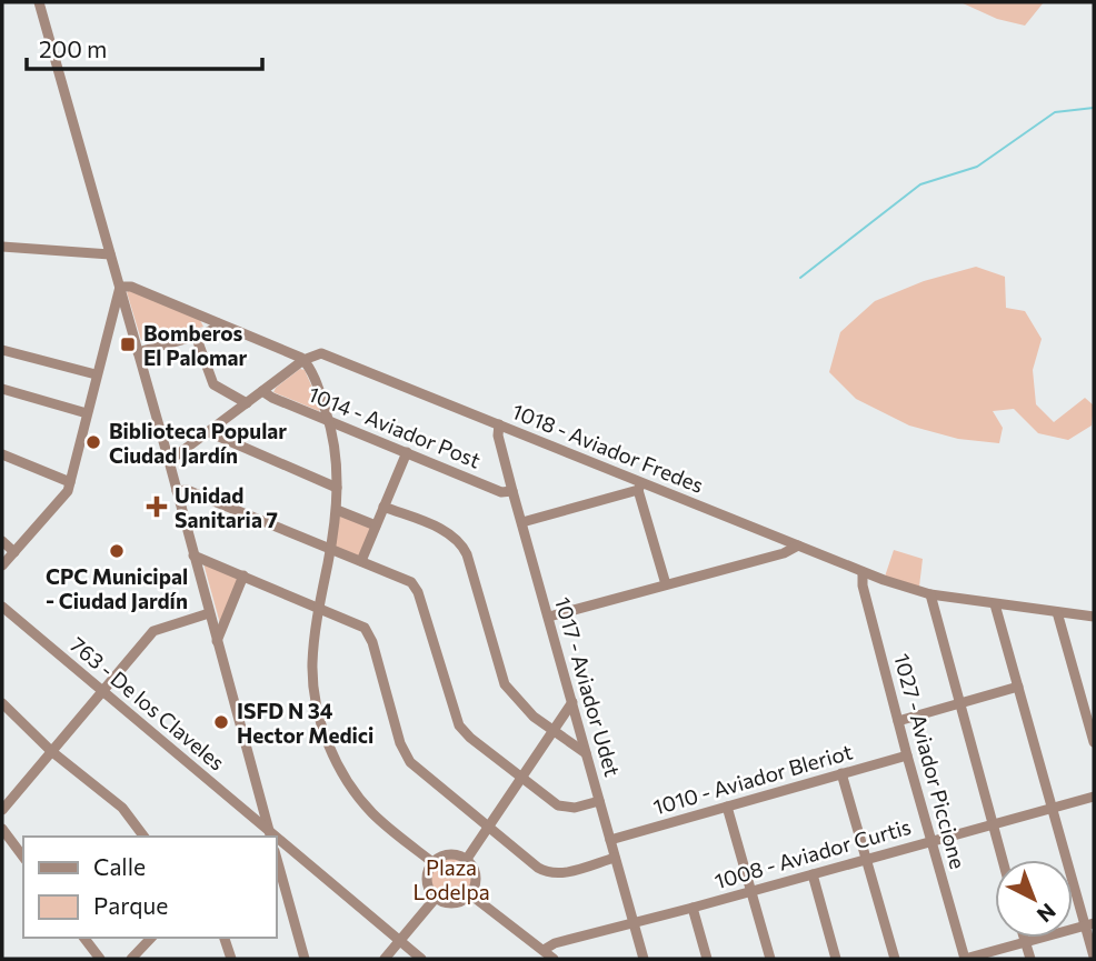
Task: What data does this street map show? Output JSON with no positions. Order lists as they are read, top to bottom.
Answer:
{
  "streets": {
    "street": [
      "1014 - Aviador Post",
      "1018 - Aviador Fredes",
      "1017 - Aviador Udet",
      "763 - De los Claveles",
      "1027 - Aviador Piccione",
      "1010 - Aviador Bleriot",
      "1008 - Aviador Curtis"
    ]
  },
  "crossings": [
    ["1014 - Aviador Post", "1017 - Aviador Udet"],
    ["1018 - Aviador Fredes", "1017 - Aviador Udet"],
    ["1018 - Aviador Fredes", "1027 - Aviador Piccione"],
    ["1017 - Aviador Udet", "1010 - Aviador Bleriot"],
    ["1017 - Aviador Udet", "1008 - Aviador Curtis"],
    ["1027 - Aviador Piccione", "1010 - Aviador Bleriot"],
    ["1027 - Aviador Piccione", "1008 - Aviador Curtis"]
  ],
  "parks": ["Plaza Lodelpa"],
  "places": {
    "transit": ["Bomberos El Palomar"],
    "other": ["Biblioteca Popular Ciudad Jardín", "CPC Municipal - Ciudad Jardín", "ISFD N 34 Hector Medici"],
    "health": ["Unidad Sanitaria 7"]
  },
  "legend": ["Calle", "Parque"],
  "scale_bar": "200 m",
  "north": "bottom right"
}
